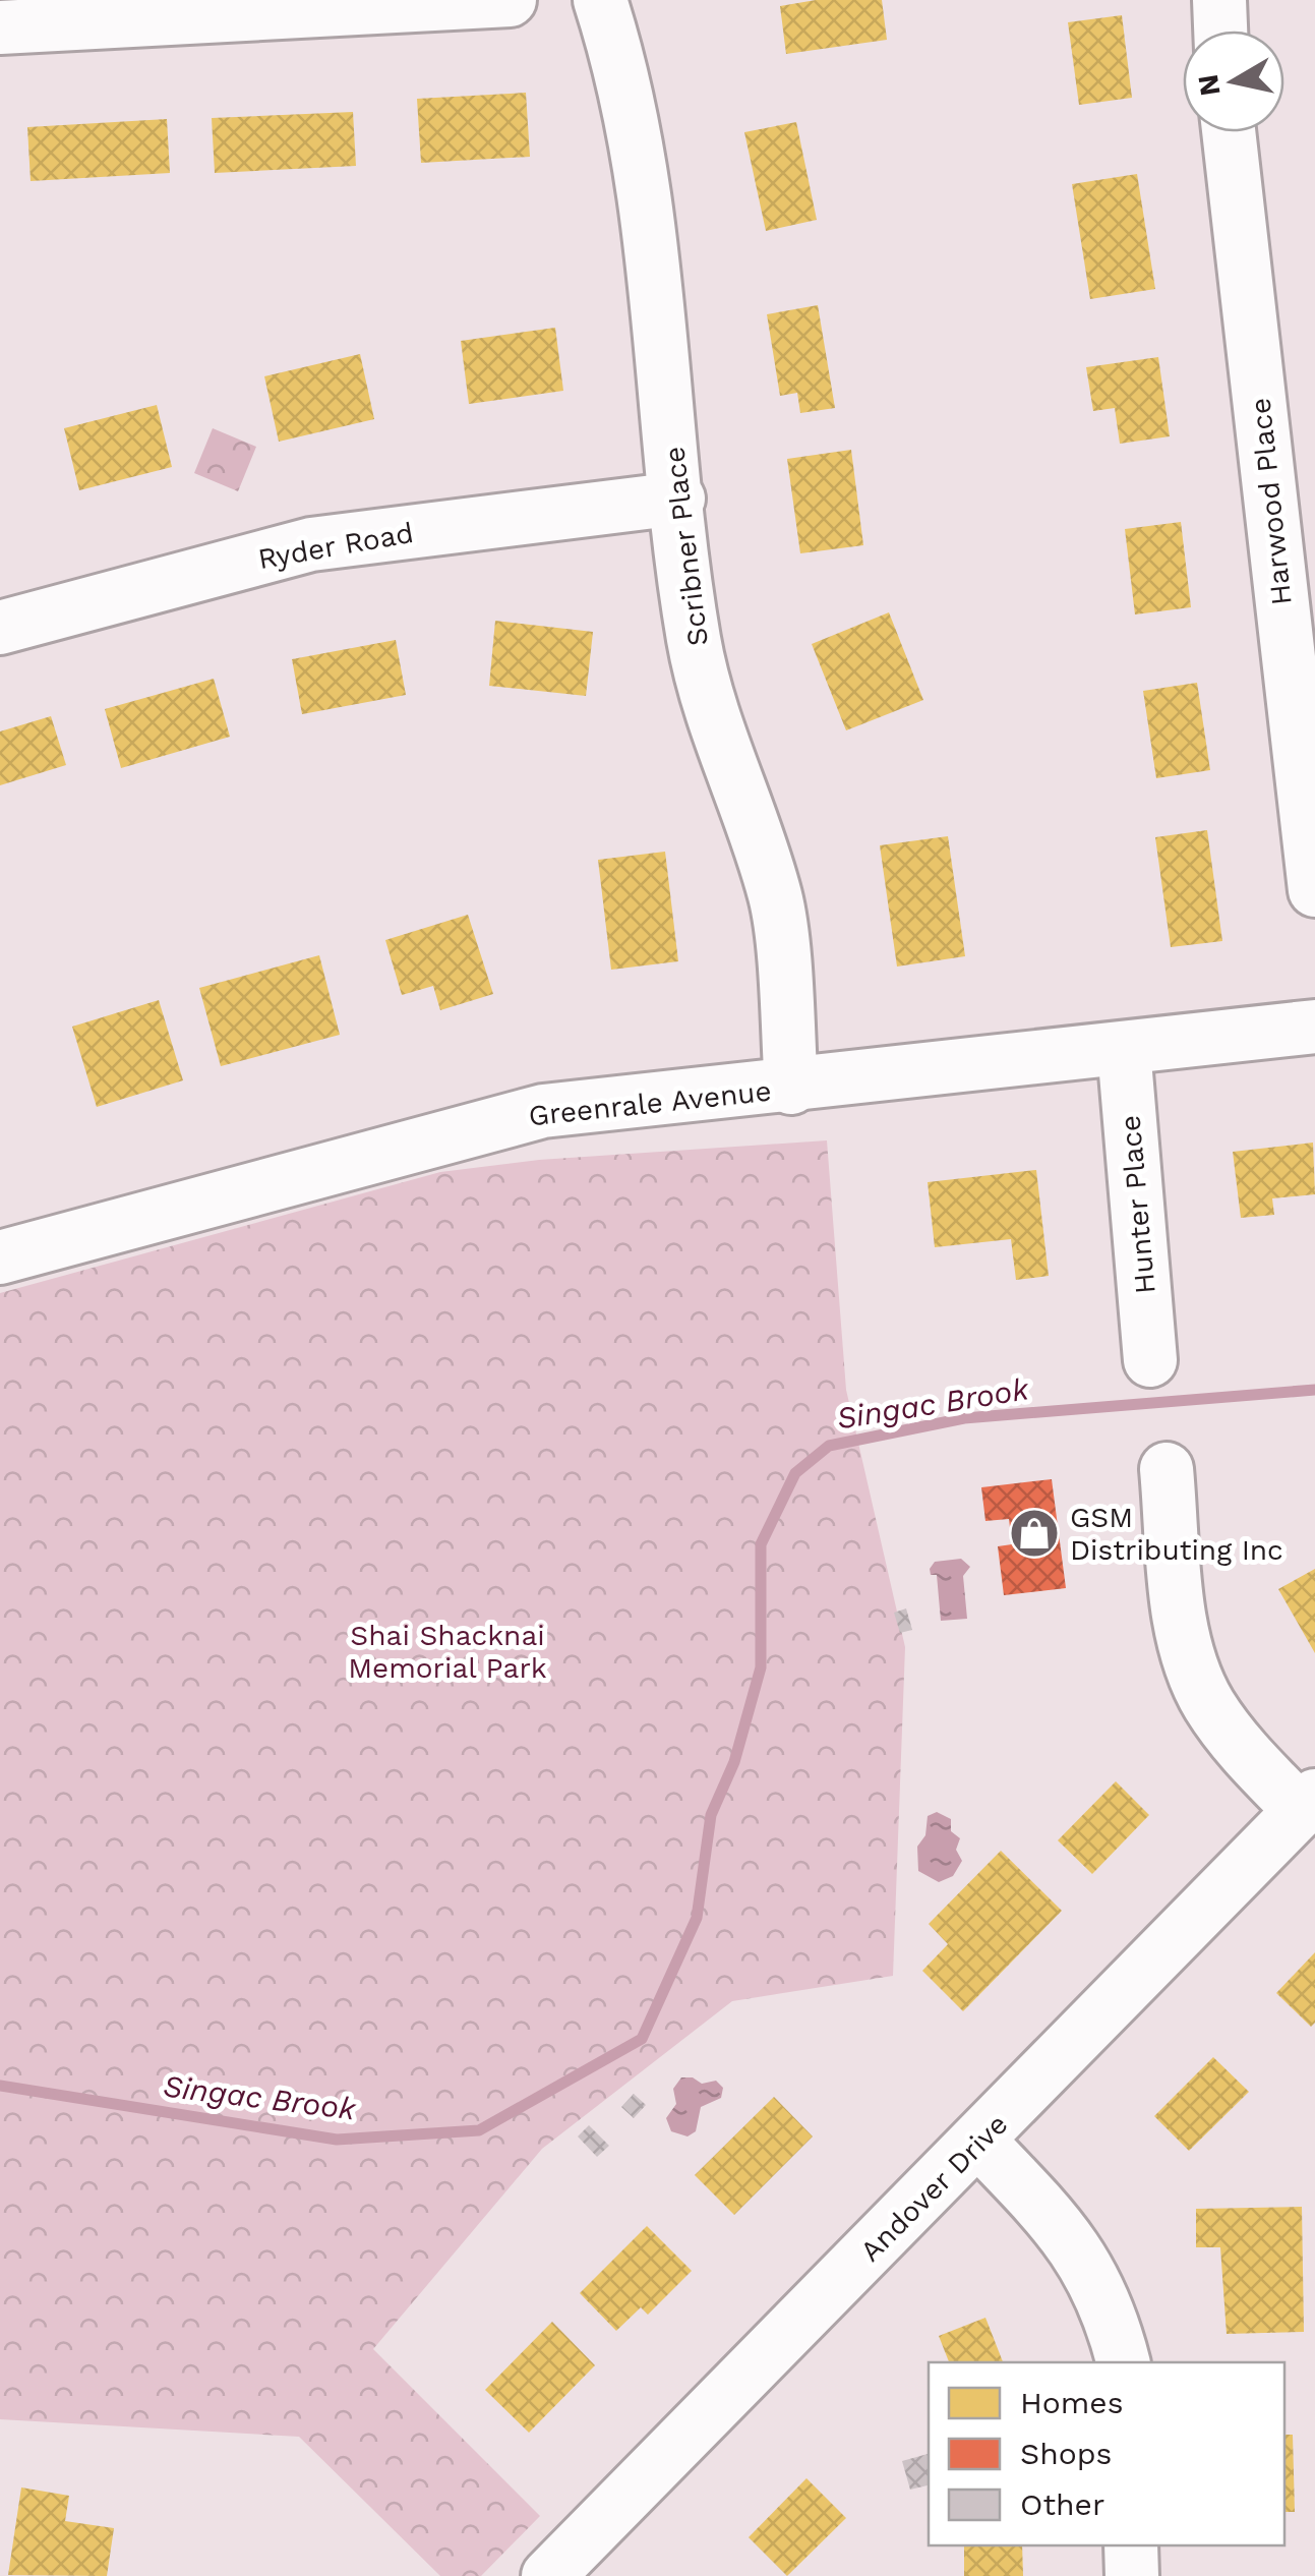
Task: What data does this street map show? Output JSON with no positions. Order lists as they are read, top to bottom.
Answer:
{
  "streets": {
    "street": [
      "Harwood Place",
      "Ryder Road",
      "Scribner Place",
      "Greenrale Avenue",
      "Hunter Place",
      "Andover Drive"
    ]
  },
  "crossings": [
    ["Ryder Road", "Scribner Place"],
    ["Scribner Place", "Greenrale Avenue"],
    ["Greenrale Avenue", "Hunter Place"]
  ],
  "water": ["Singac Brook"],
  "parks": ["Shai Shacknai Memorial Park"],
  "places": {
    "shop": ["GSM Distributing Inc"]
  },
  "legend": ["Homes", "Shops", "Other"],
  "north": "left"
}
